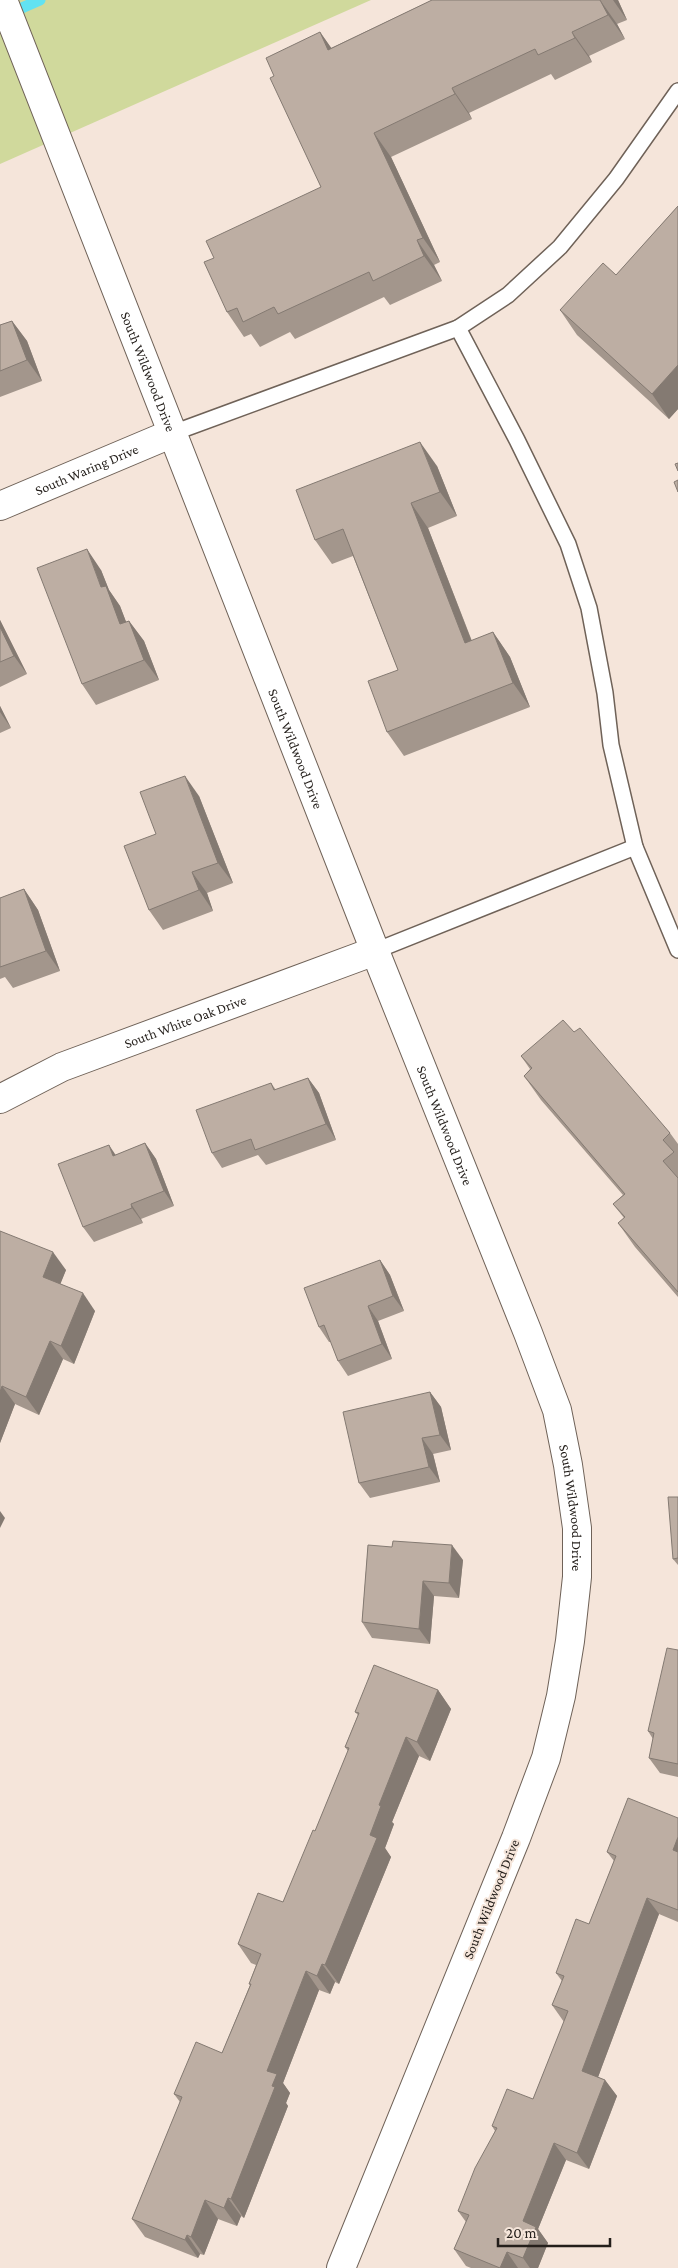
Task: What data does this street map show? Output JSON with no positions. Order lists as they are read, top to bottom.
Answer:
{
  "streets": {
    "street": ["South Wildwood Drive", "South Waring Drive", "South White Oak Drive"]
  },
  "crossings": [
    ["South Wildwood Drive", "South Waring Drive"],
    ["South Wildwood Drive", "South White Oak Drive"]
  ],
  "scale_bar": "20 m"
}
